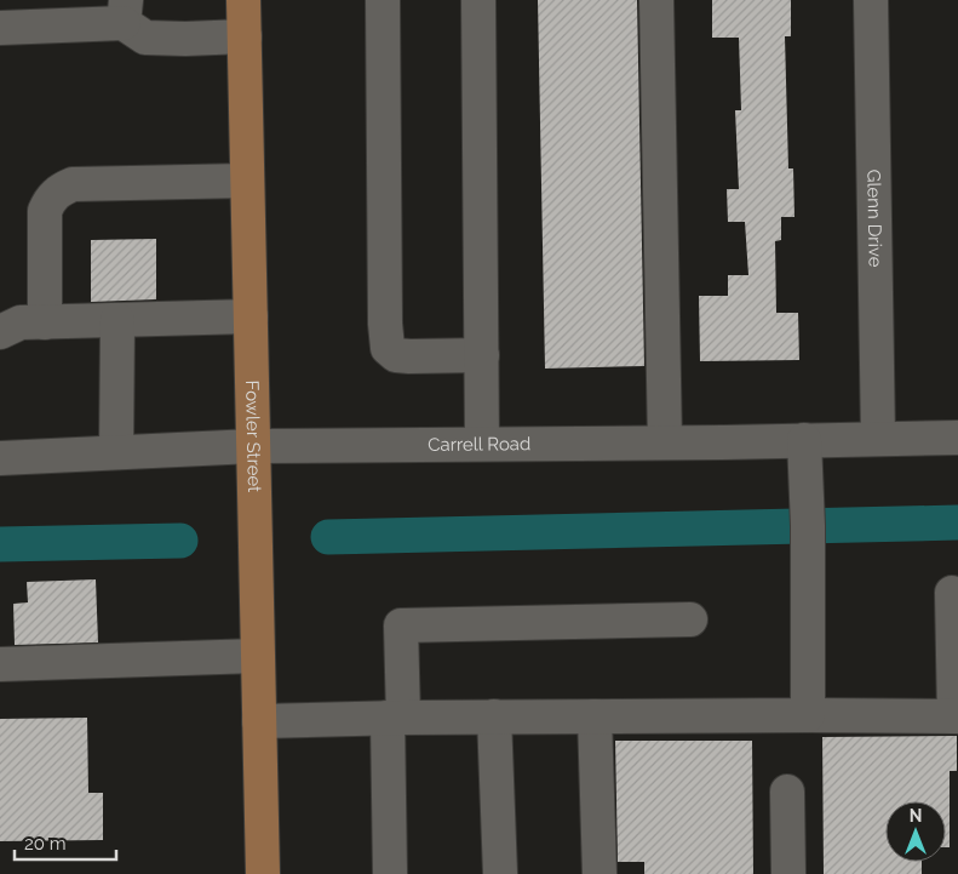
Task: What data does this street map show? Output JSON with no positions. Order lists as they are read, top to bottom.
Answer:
{
  "streets": {
    "main road": ["Fowler Street"],
    "street": ["Glenn Drive", "Carrell Road"]
  },
  "crossings": [
    ["Glenn Drive", "Carrell Road"],
    ["Fowler Street", "Carrell Road"]
  ],
  "scale_bar": "20 m",
  "north": "top"
}
